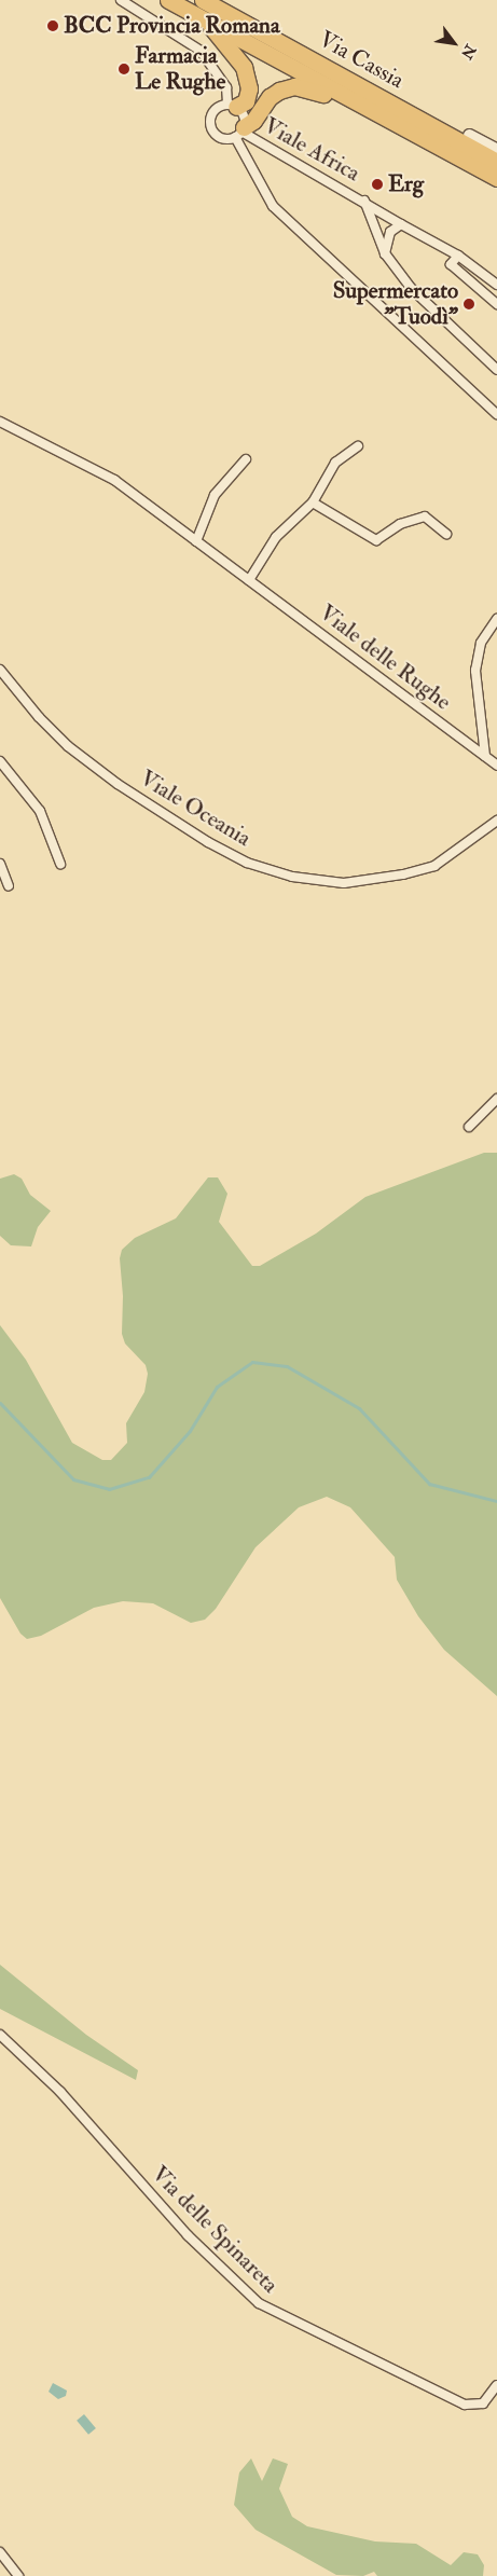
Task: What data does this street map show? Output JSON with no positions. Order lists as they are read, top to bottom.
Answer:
{
  "streets": {
    "highway": ["Via Cassia"],
    "street": [
      "Viale Africa",
      "Viale delle Rughe",
      "Viale Oceania",
      "Via delle Spinareta"
    ]
  },
  "places": [
    "BCC Provincia Romana",
    "Farmacia Le Rughe",
    "Erg",
    "Supermercato \"Tuodì\""
  ],
  "north": "bottom right"
}
